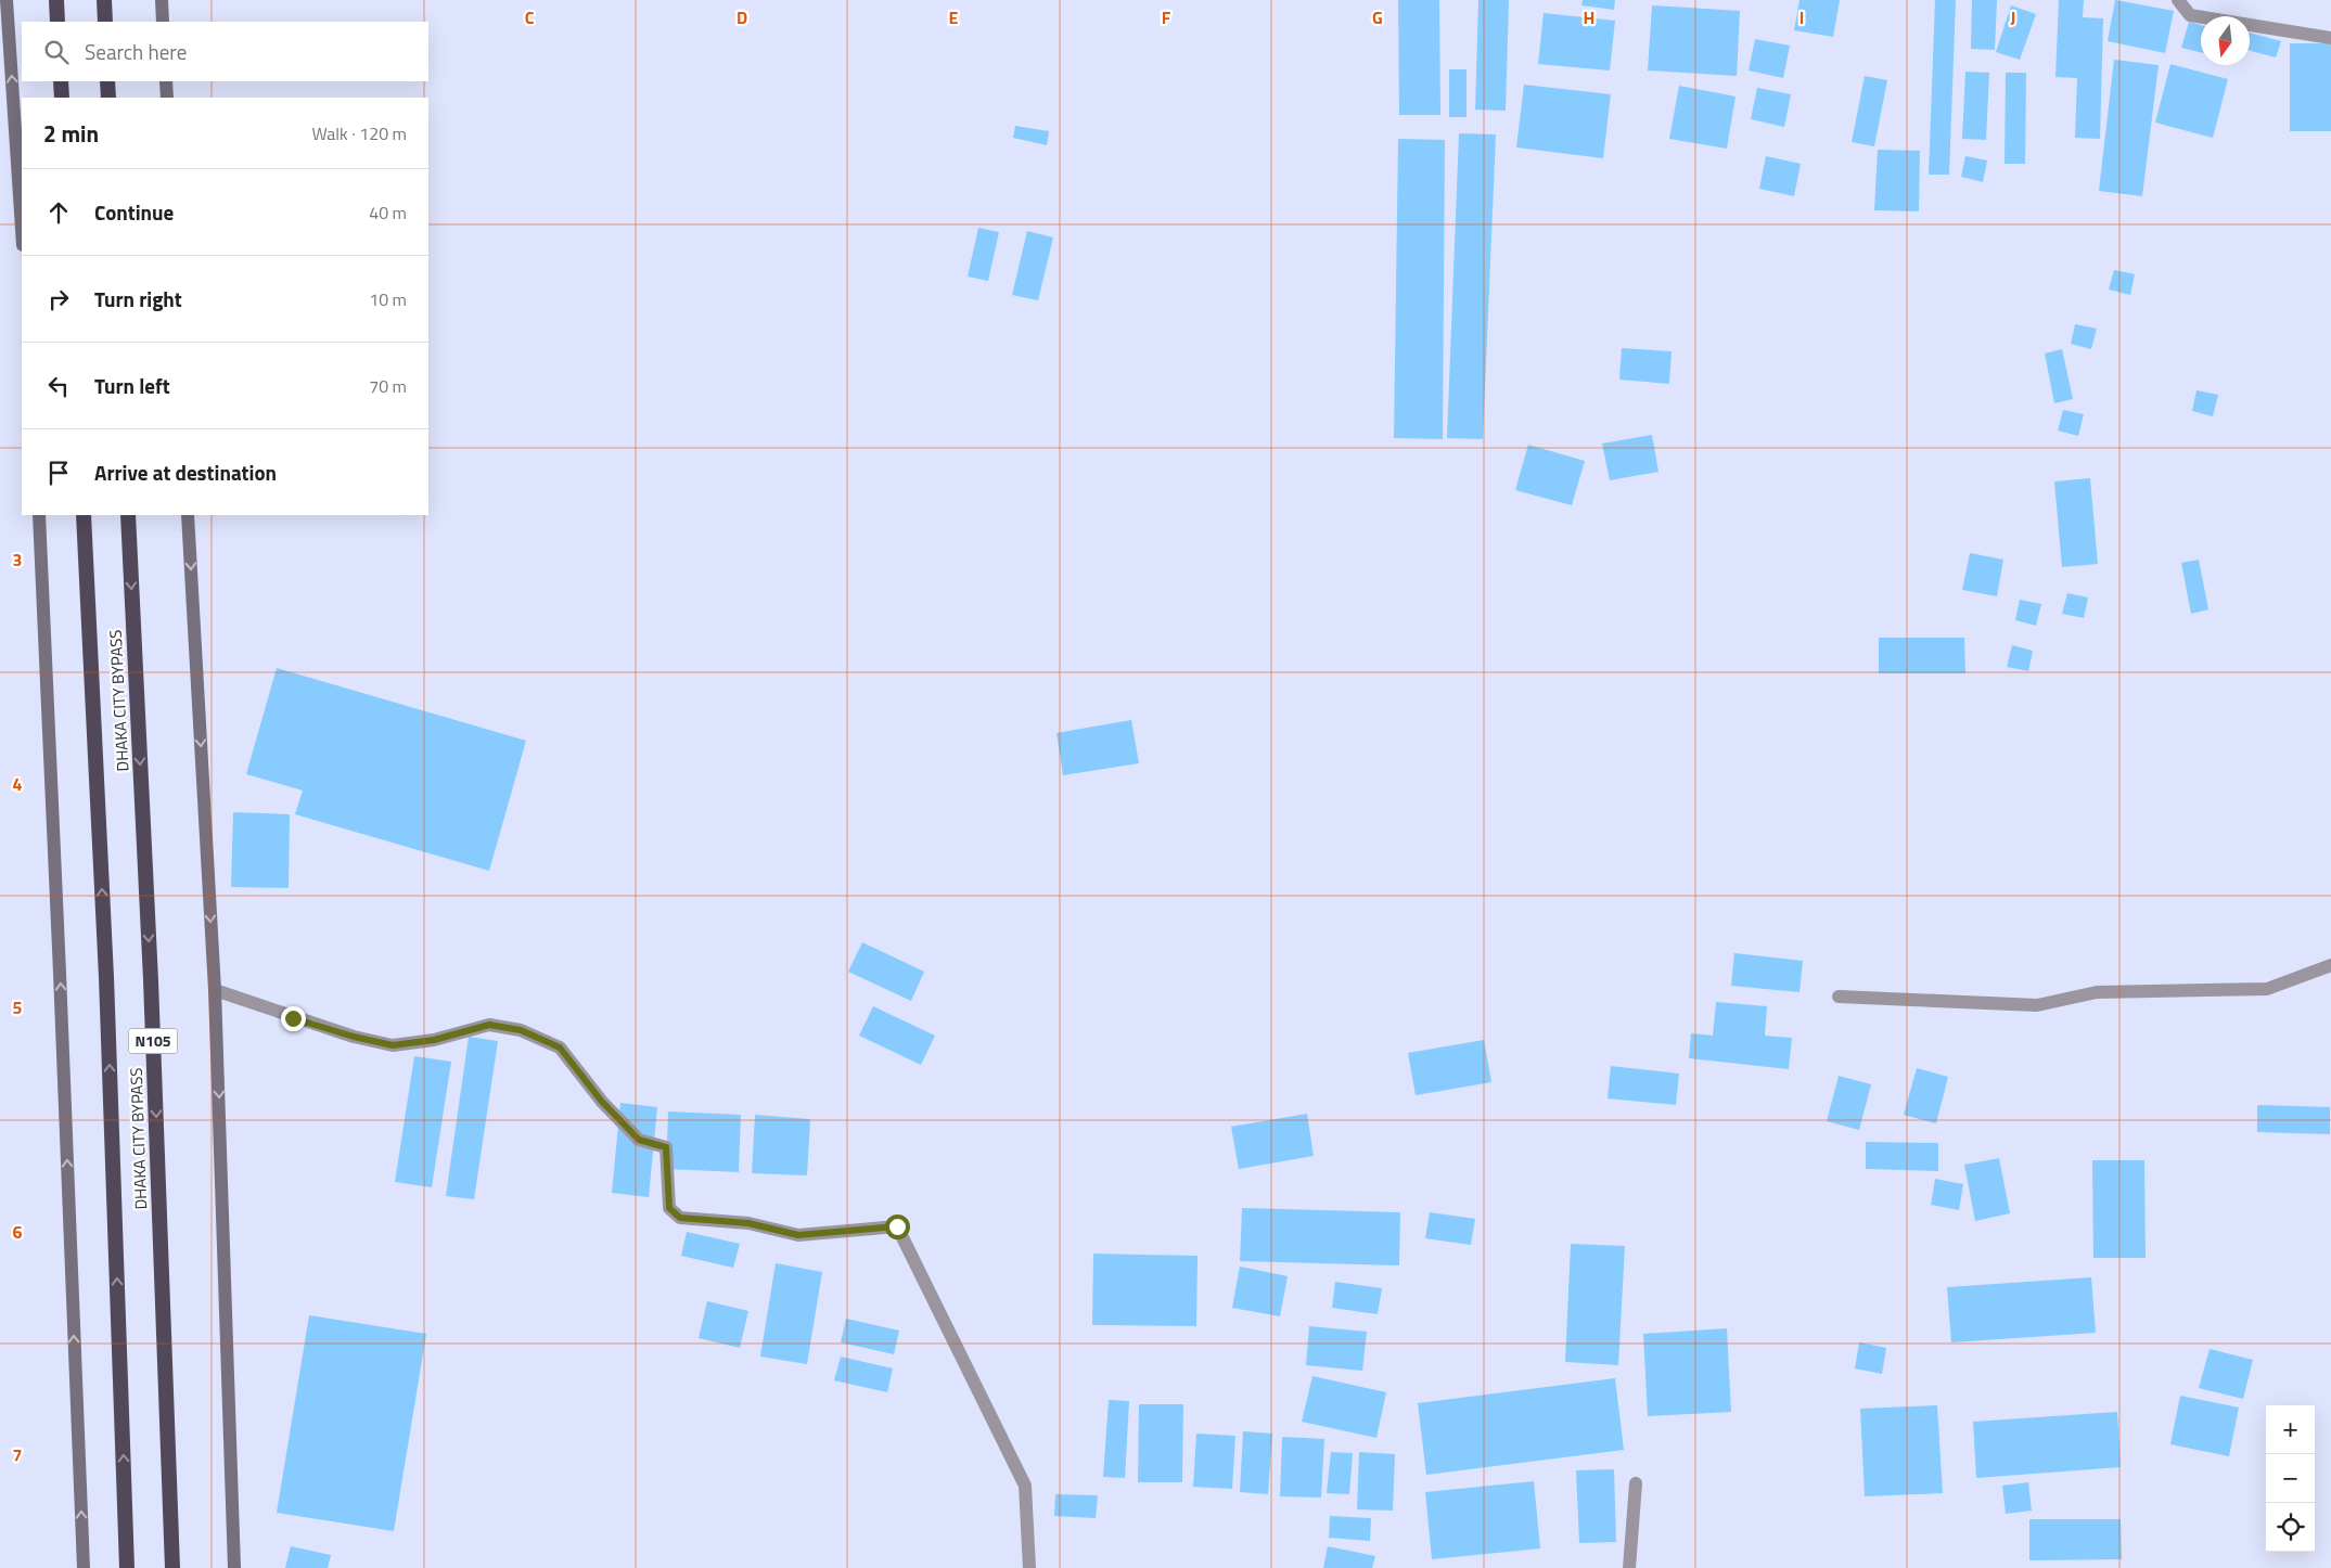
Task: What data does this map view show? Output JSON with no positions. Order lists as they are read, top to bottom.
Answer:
{
  "streets": {
    "highway": ["DHAKA CITY BYPASS", "N105"]
  },
  "north": "bottom",
  "page": {
    "search": "Search here",
    "heading": ["2 min", "Walk · 120 m"],
    "list": [
      ["Continue", "40 m"],
      ["Turn right", "10 m"],
      ["Turn left", "70 m"],
      "Arrive at destination"
    ],
    "map_buttons": ["+", "−"]
  },
  "grid": {
    "columns": [
      "C",
      "D",
      "E",
      "F",
      "G",
      "H",
      "I",
      "J"
    ],
    "rows": [
      "3",
      "4",
      "5",
      "6",
      "7"
    ]
  }
}
